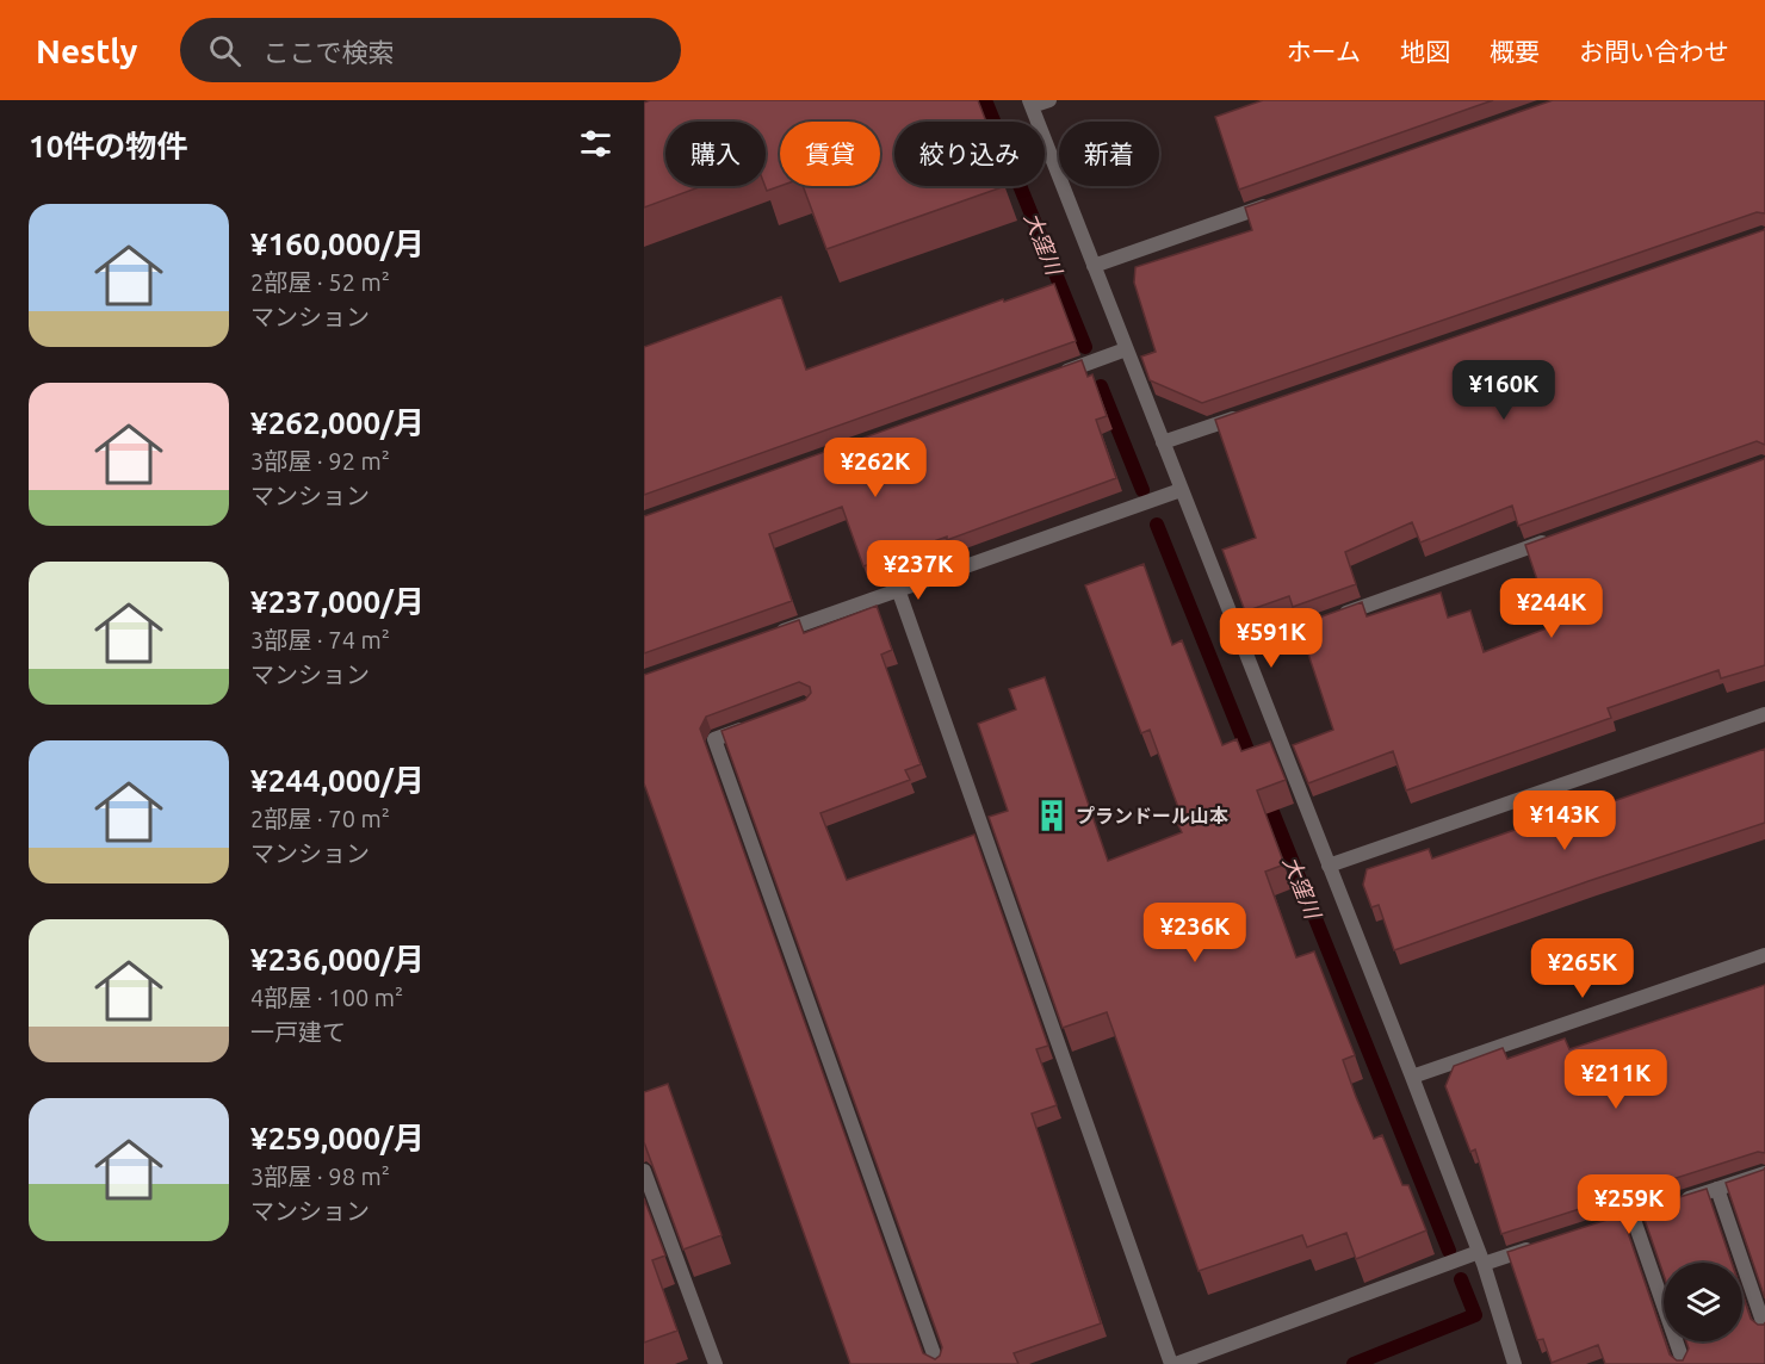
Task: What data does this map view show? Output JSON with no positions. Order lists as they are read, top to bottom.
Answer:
{
  "water": ["大窪川"],
  "places": {
    "building": ["プランドール山本"]
  },
  "page": {
    "header": "Nestly",
    "search": "ここで検索",
    "nav": [
      "ホーム",
      "地図",
      "概要",
      "お問い合わせ"
    ],
    "heading": "10件の物件",
    "chip": [
      "購入",
      "賃貸",
      "絞り込み",
      "新着"
    ],
    "list": [
      {
        "name": "¥160,000/月",
        "note": "2部屋 · 52 m² · マンション"
      },
      {
        "name": "¥262,000/月",
        "note": "3部屋 · 92 m² · マンション"
      },
      {
        "name": "¥237,000/月",
        "note": "3部屋 · 74 m² · マンション"
      },
      {
        "name": "¥244,000/月",
        "note": "2部屋 · 70 m² · マンション"
      },
      {
        "name": "¥236,000/月",
        "note": "4部屋 · 100 m² · 一戸建て"
      },
      {
        "name": "¥259,000/月",
        "note": "3部屋 · 98 m² · マンション"
      }
    ],
    "price": [
      "¥160K",
      "¥262K",
      "¥237K",
      "¥244K",
      "¥591K",
      "¥143K",
      "¥236K",
      "¥265K",
      "¥211K",
      "¥259K"
    ]
  }
}
